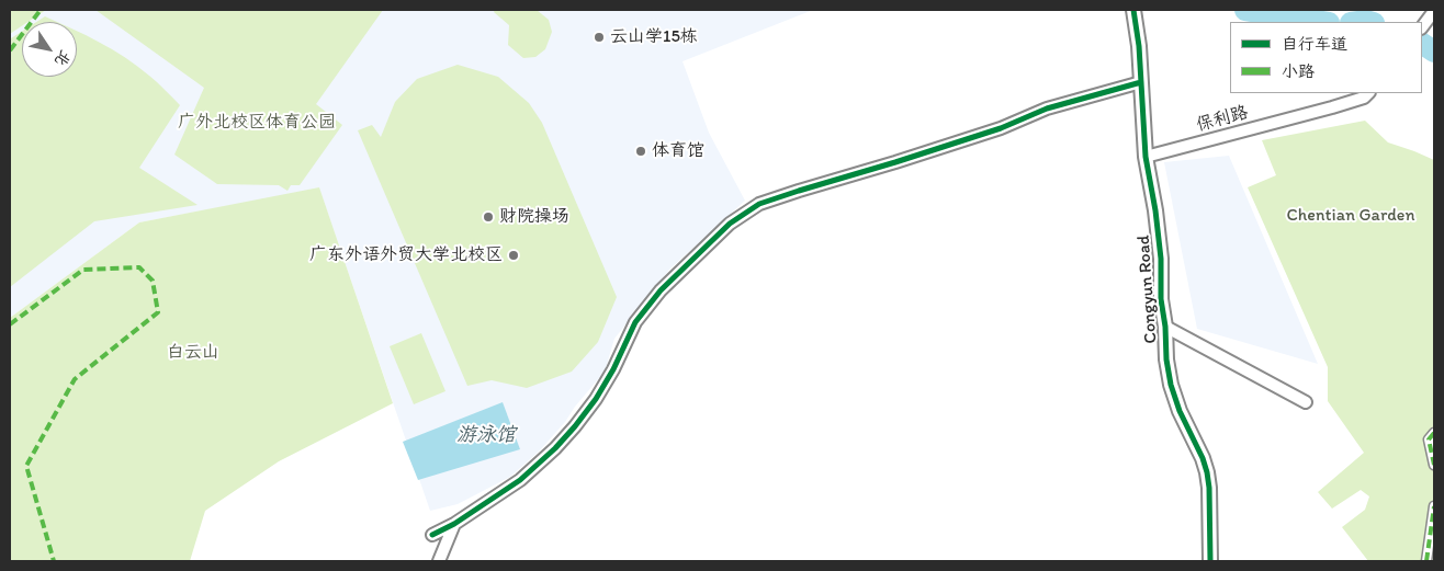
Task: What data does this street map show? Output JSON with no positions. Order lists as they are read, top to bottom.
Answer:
{
  "streets": {
    "street": ["保利路", "Congyun Road"]
  },
  "crossings": [
    ["保利路", "Congyun Road"]
  ],
  "water": ["游泳馆"],
  "parks": ["广外北校区体育公园", "Chentian Garden", "白云山"],
  "places": [
    "云山学15栋",
    "体育馆",
    "财院操场",
    "广东外语外贸大学北校区"
  ],
  "legend": ["自行车道", "小路"],
  "north": "bottom right"
}
